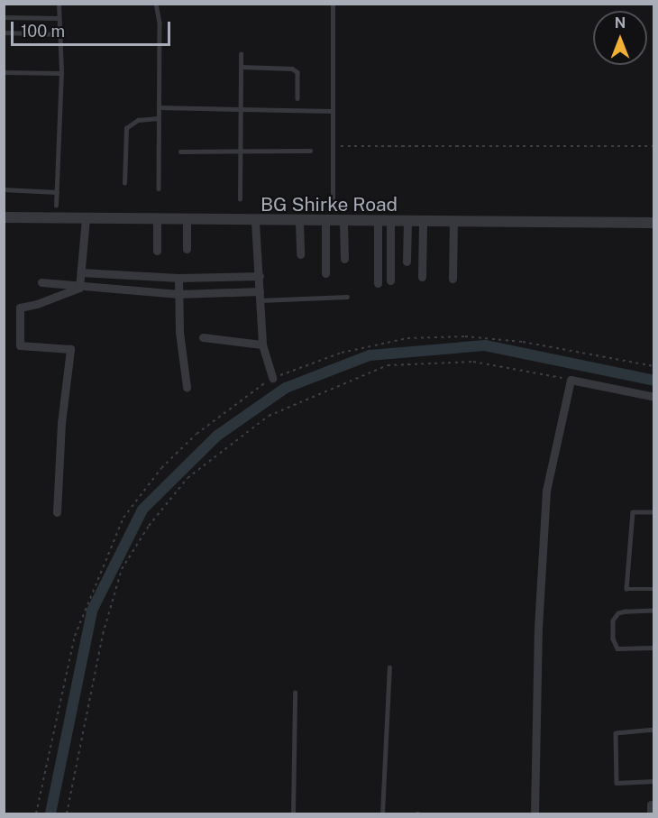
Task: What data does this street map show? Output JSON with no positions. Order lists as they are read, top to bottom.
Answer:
{
  "streets": {
    "street": ["BG Shirke Road"]
  },
  "scale_bar": "100 m",
  "north": "top"
}
